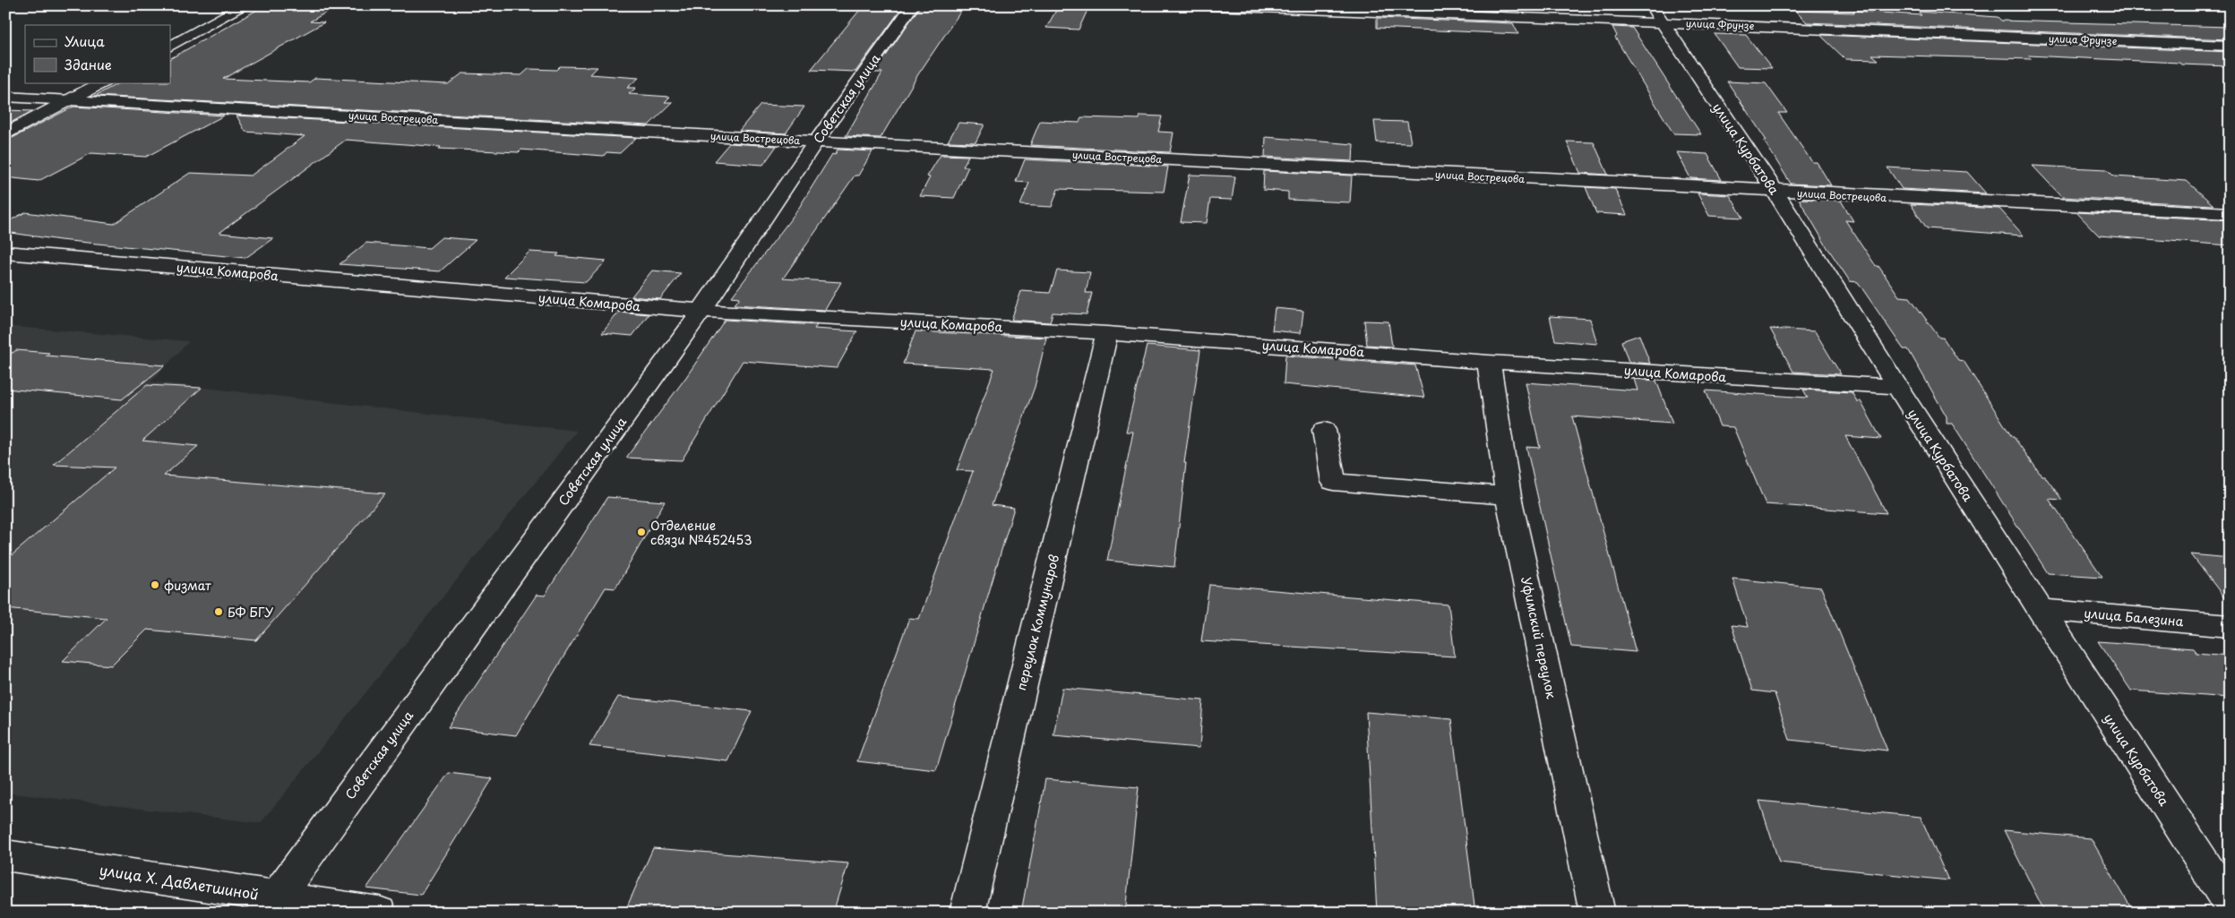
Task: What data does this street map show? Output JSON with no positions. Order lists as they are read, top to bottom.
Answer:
{
  "streets": {
    "street": [
      "улица Фрунзе",
      "Советская улица",
      "улица Вострецова",
      "улица Курбатова",
      "улица Комарова",
      "улица Балезина",
      "переулок Коммунаров",
      "Уфимский переулок",
      "улица Х. Давлетшиной"
    ]
  },
  "crossings": [
    ["улица Фрунзе", "улица Курбатова"],
    ["Советская улица", "улица Вострецова"],
    ["Советская улица", "улица Комарова"],
    ["Советская улица", "улица Х. Давлетшиной"],
    ["улица Вострецова", "улица Курбатова"],
    ["улица Курбатова", "улица Комарова"],
    ["улица Курбатова", "улица Балезина"],
    ["улица Комарова", "переулок Коммунаров"],
    ["улица Комарова", "Уфимский переулок"]
  ],
  "places": ["Отделение связи №452453", "физмат", "БФ БГУ"],
  "legend": ["Улица", "Здание"]
}
